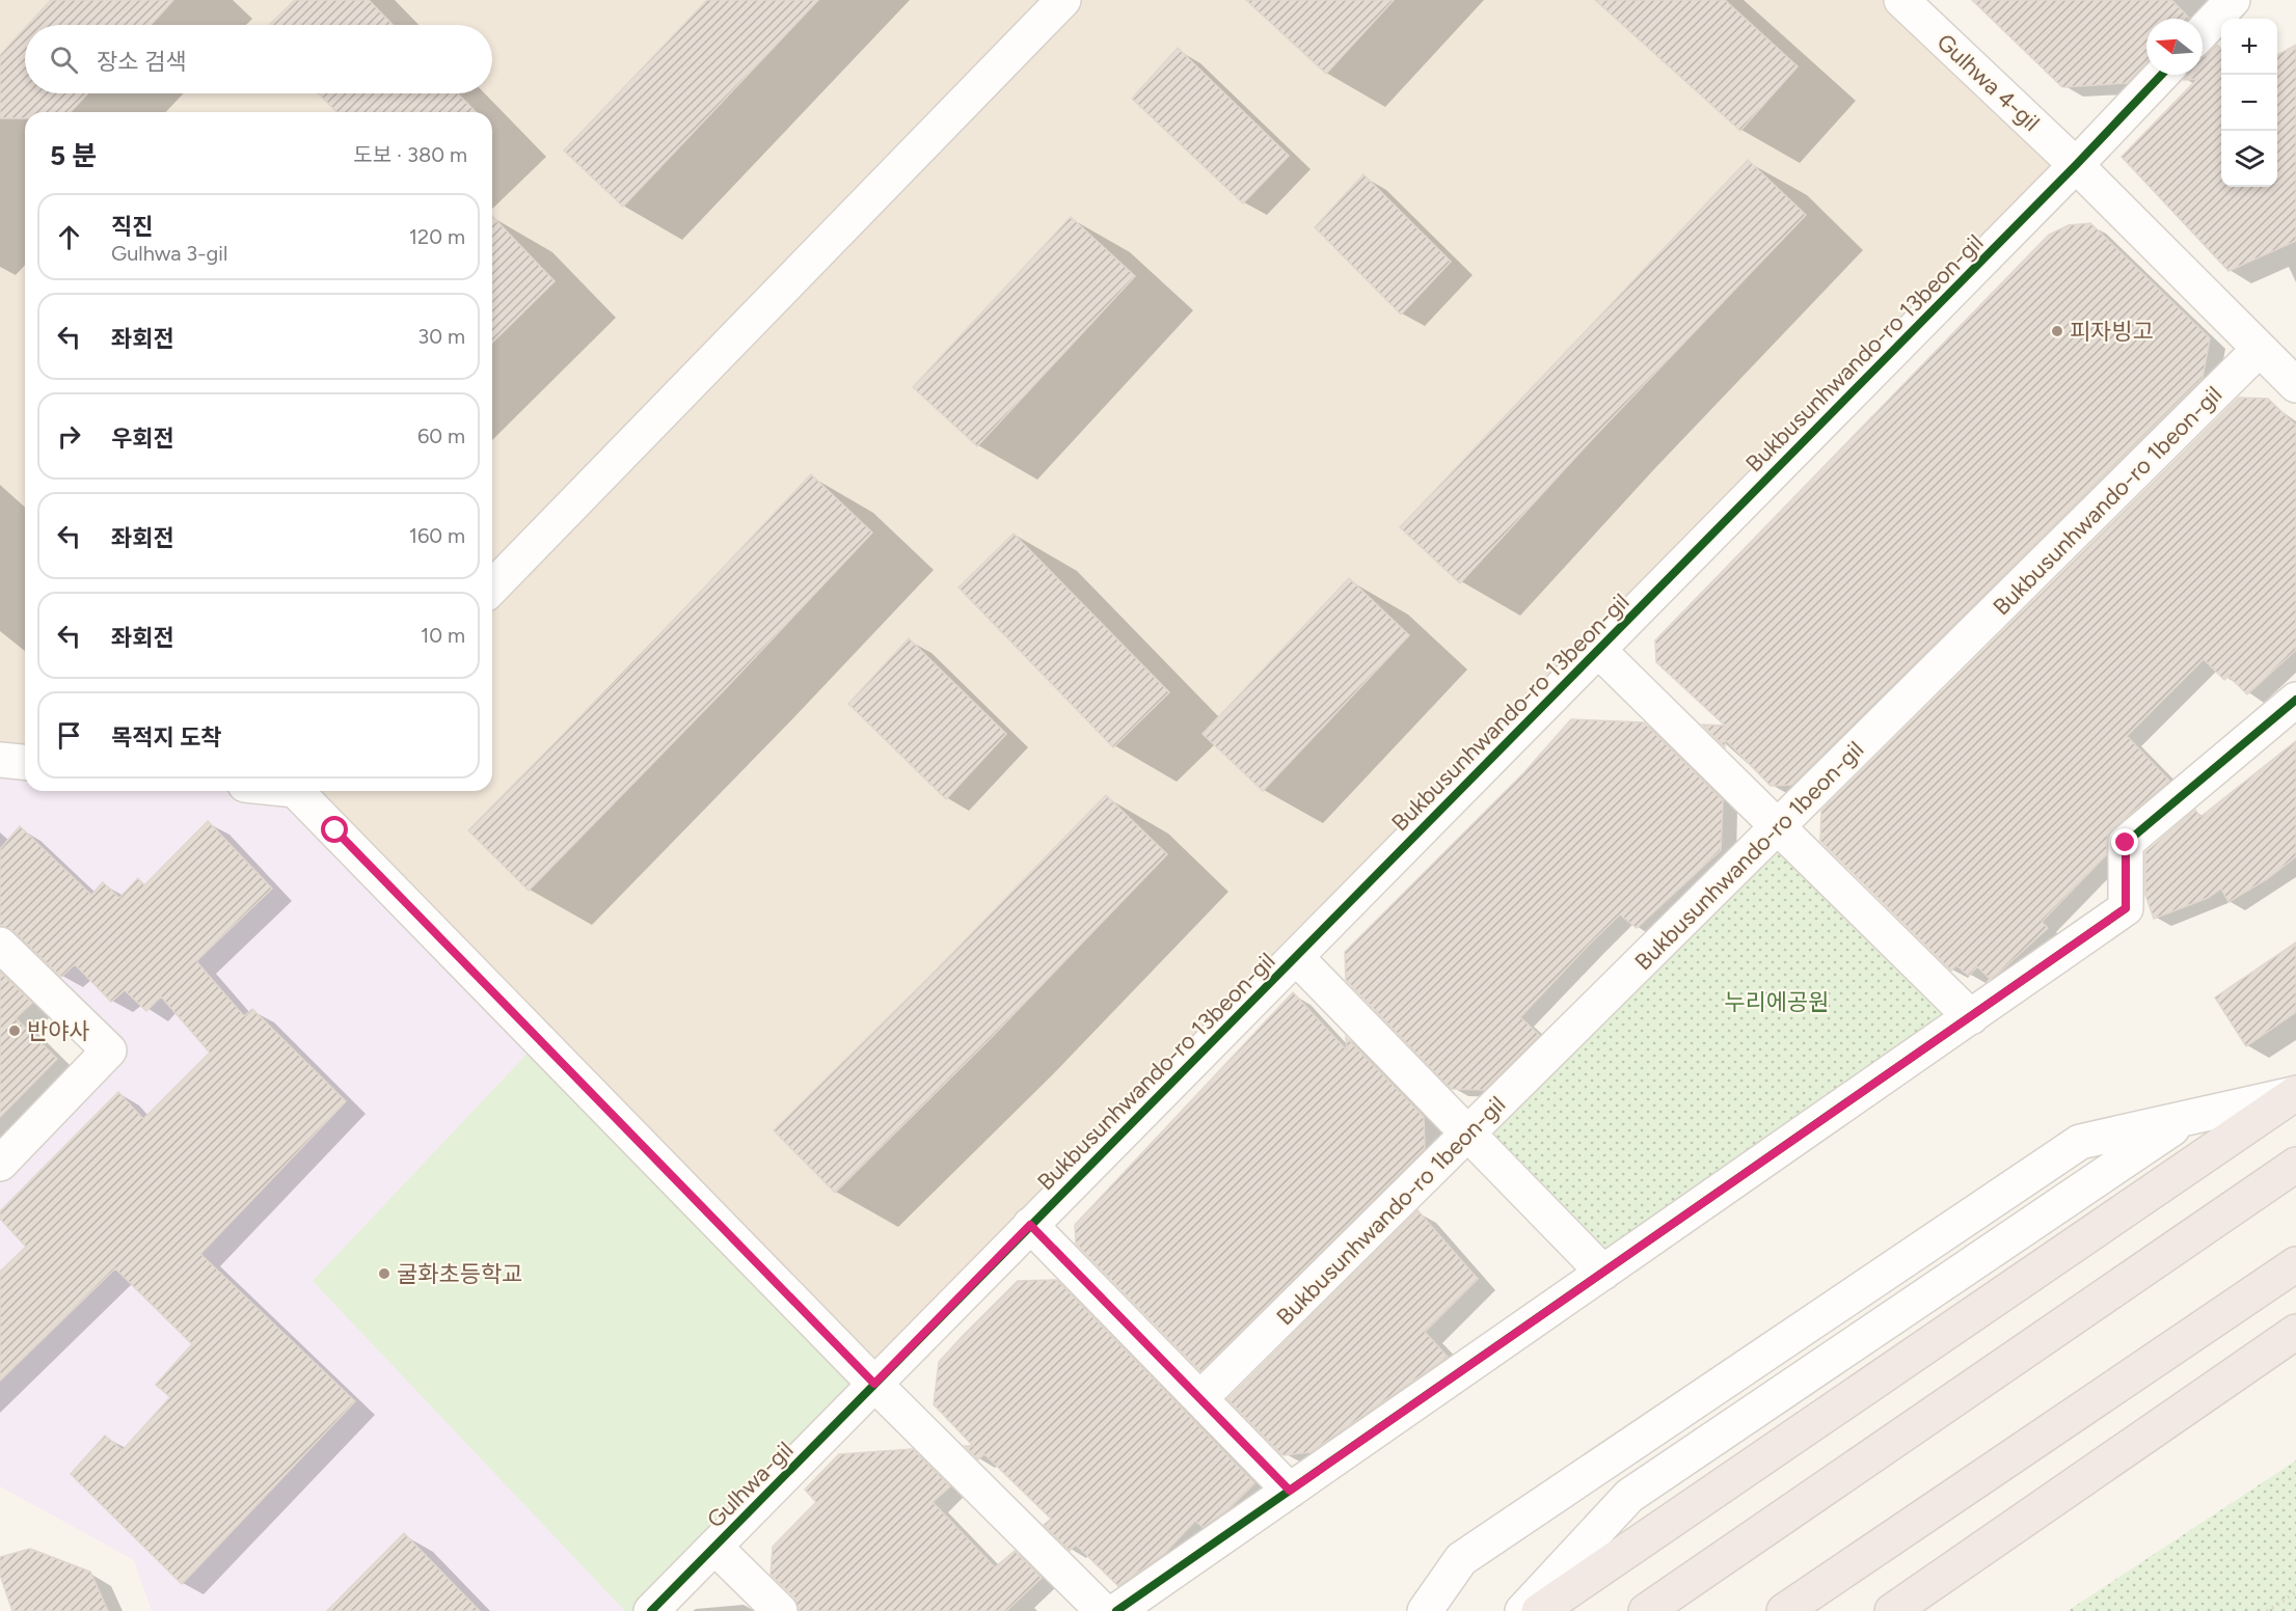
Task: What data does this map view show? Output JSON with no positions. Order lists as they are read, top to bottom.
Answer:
{
  "streets": {
    "street": [
      "Gulhwa 4-gil",
      "Bukbusunhwando-ro 13beon-gil",
      "Bukbusunhwando-ro 1beon-gil",
      "Gulhwa-gil"
    ]
  },
  "crossings": [
    ["Gulhwa 4-gil", "Bukbusunhwando-ro 13beon-gil"],
    ["Gulhwa 4-gil", "Bukbusunhwando-ro 1beon-gil"],
    ["Bukbusunhwando-ro 13beon-gil", "Gulhwa-gil"]
  ],
  "parks": ["누리에공원"],
  "places": ["피자빙고", "반야사", "굴화초등학교"],
  "north": "left",
  "page": {
    "map_buttons": ["+", "−"],
    "search": "장소 검색",
    "heading": ["5 분", "도보 · 380 m"],
    "list": [
      ["직진", "Gulhwa 3-gil", "120 m"],
      ["좌회전", "30 m"],
      ["우회전", "60 m"],
      ["좌회전", "160 m"],
      ["좌회전", "10 m"],
      "목적지 도착"
    ]
  }
}
